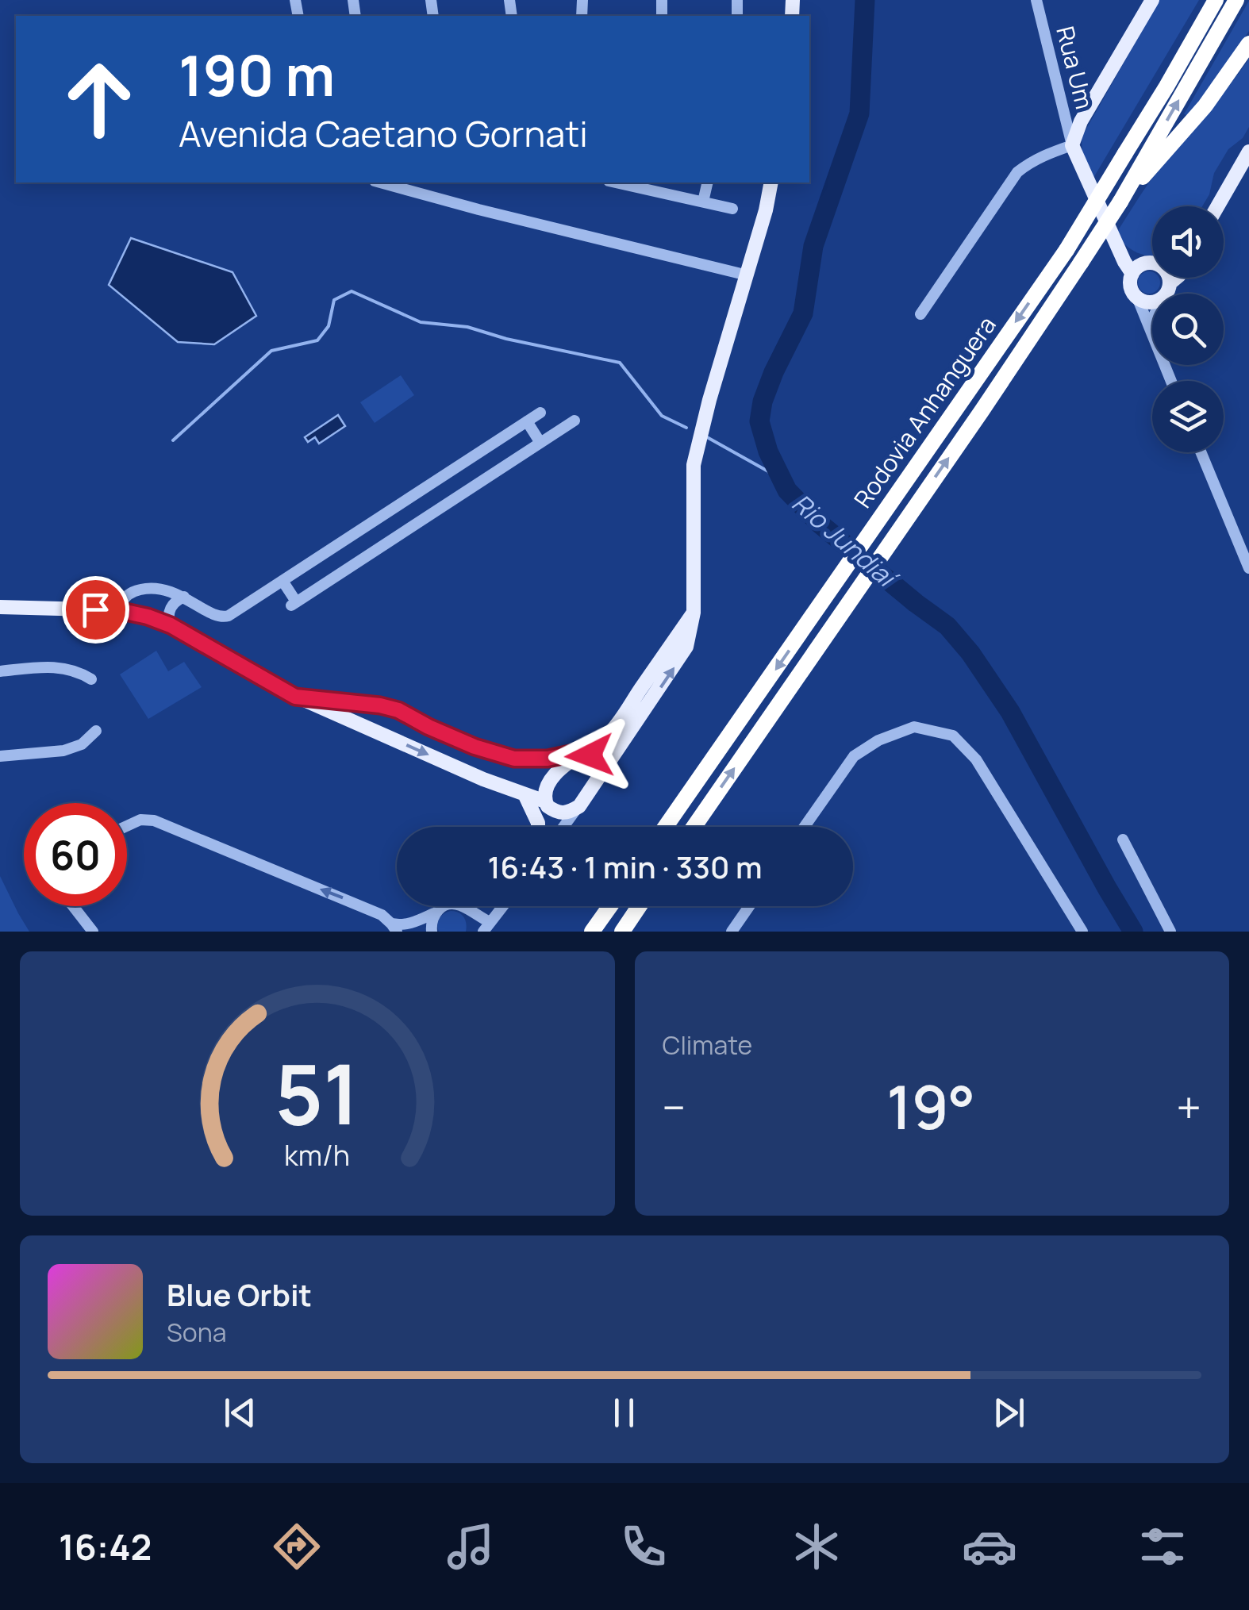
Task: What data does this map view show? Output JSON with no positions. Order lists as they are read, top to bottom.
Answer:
{
  "streets": {
    "highway": ["Rodovia Anhanguera"],
    "street": ["Rua Um"]
  },
  "water": ["Rio Jundiaí"],
  "page": {
    "turn": ["190 m", "Avenida Caetano Gornati"],
    "limit": "60",
    "trip": "16:43 · 1 min · 330 m",
    "tile": "Climate",
    "heat": ["−", "19°", "+"],
    "song": ["Blue Orbit", "Sona"],
    "tabs": "16:42",
    "gauge": ["51", "km/h"]
  }
}
